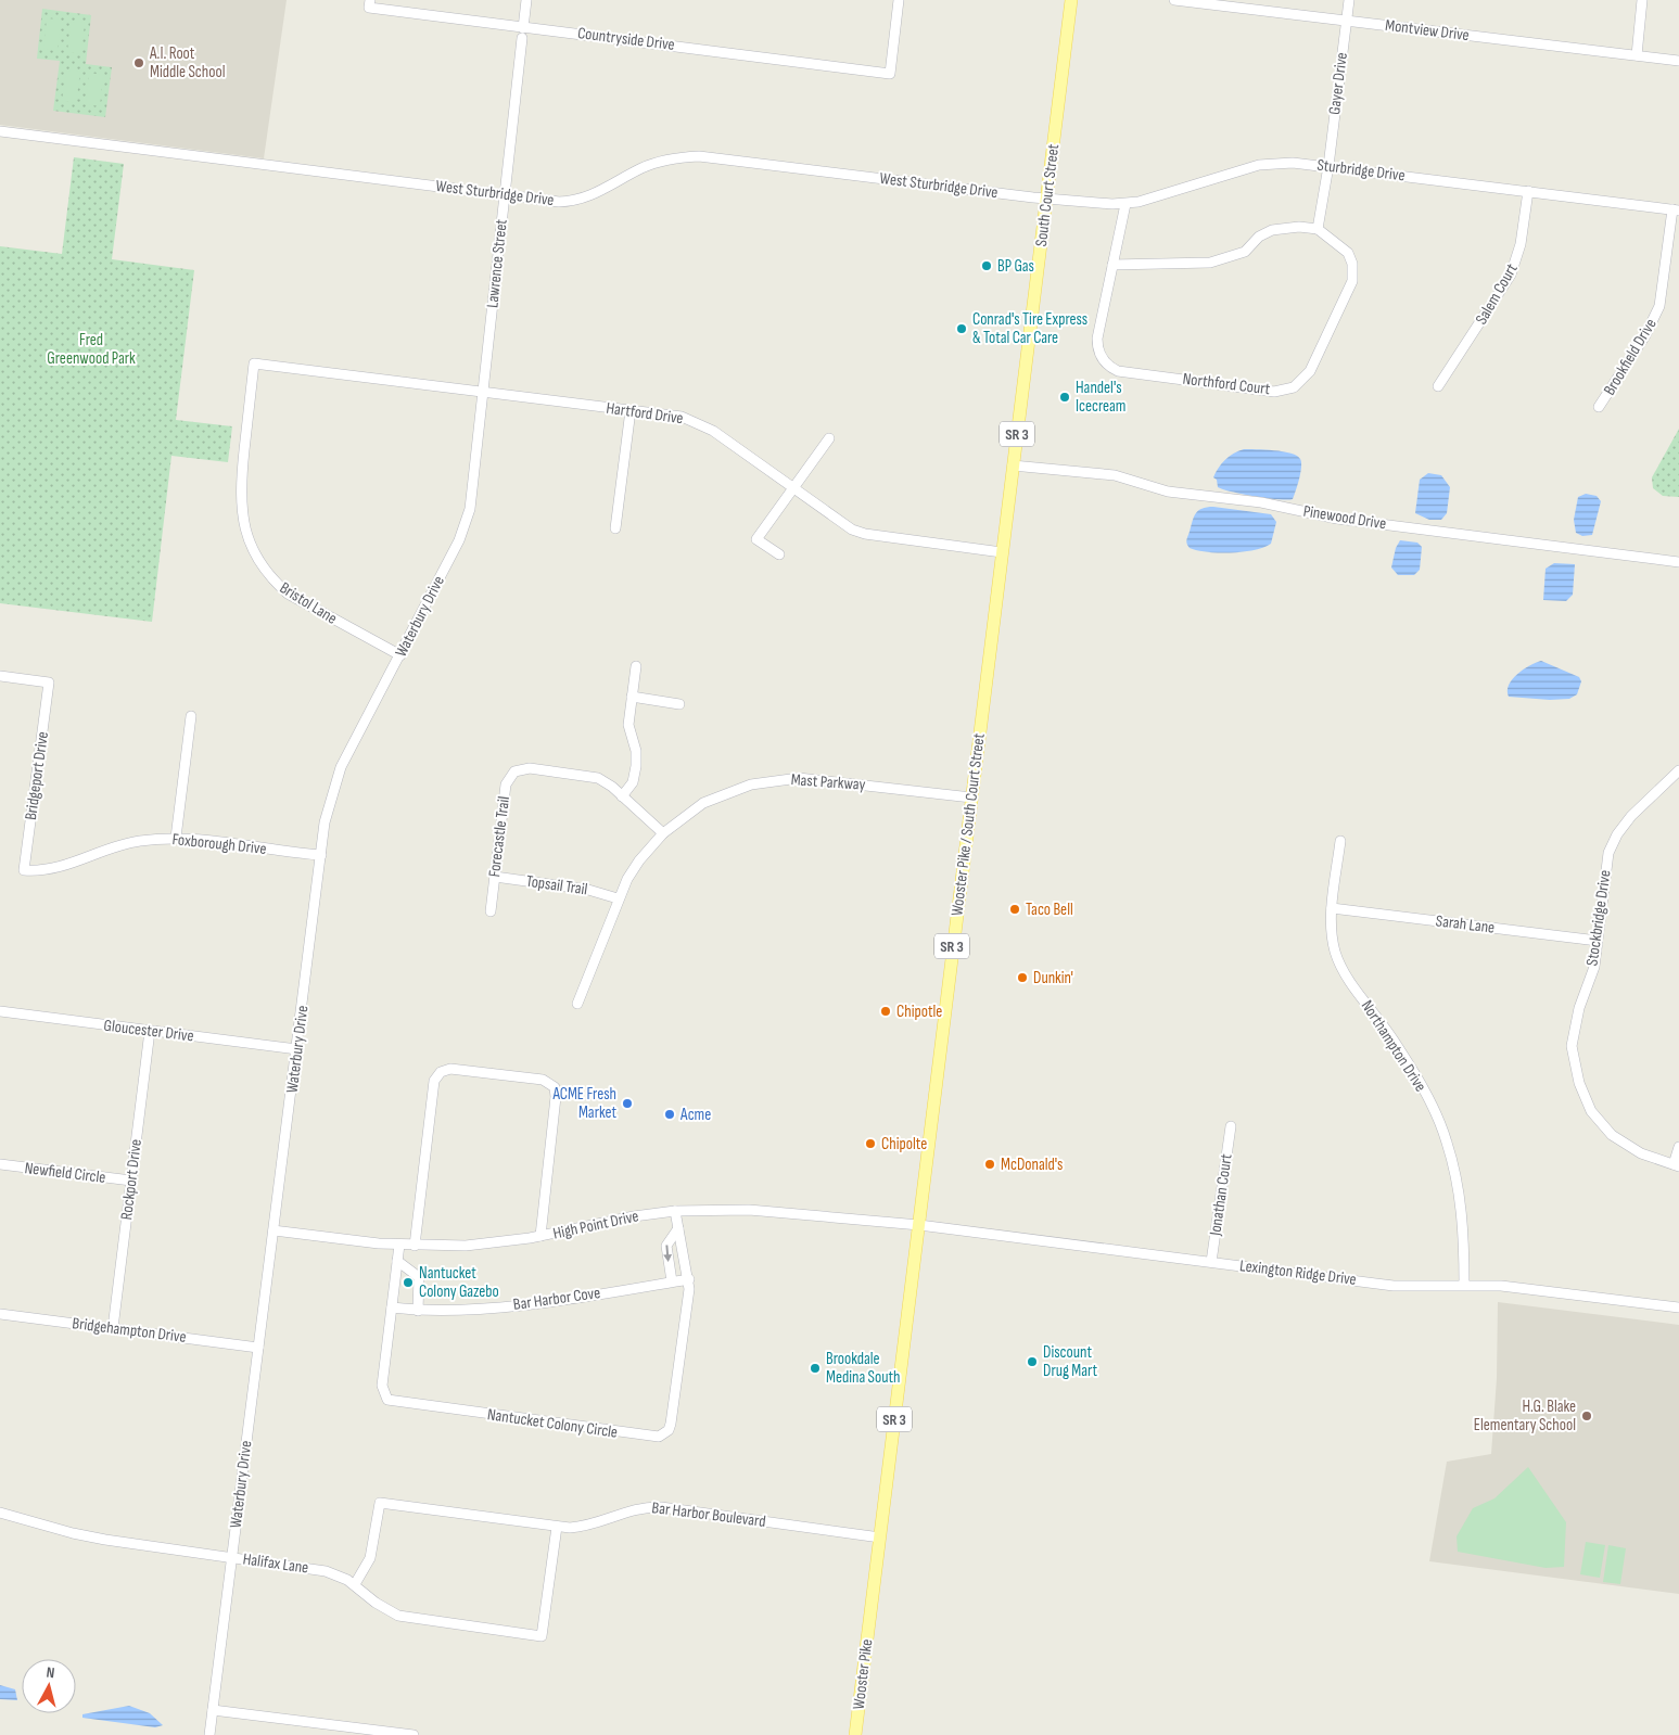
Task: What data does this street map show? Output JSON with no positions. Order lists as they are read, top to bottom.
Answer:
{
  "streets": {
    "main road": [
      "South Court Street",
      "SR 3",
      "Wooster Pike / South Court Street",
      "Wooster Pike"
    ],
    "street": [
      "Montview Drive",
      "Countryside Drive",
      "Gayer Drive",
      "Sturbridge Drive",
      "West Sturbridge Drive",
      "Lawrence Street",
      "Salem Court",
      "Brookfield Drive",
      "Northford Court",
      "Hartford Drive",
      "Pinewood Drive",
      "Bristol Lane",
      "Waterbury Drive",
      "Bridgeport Drive",
      "Mast Parkway",
      "Forecastle Trail",
      "Foxborough Drive",
      "Topsail Trail",
      "Stockbridge Drive",
      "Sarah Lane",
      "Gloucester Drive",
      "Northampton Drive",
      "Newfield Circle",
      "Rockport Drive",
      "Jonathan Court",
      "High Point Drive",
      "Lexington Ridge Drive",
      "Bar Harbor Cove",
      "Bridgehampton Drive",
      "Nantucket Colony Circle",
      "Bar Harbor Boulevard",
      "Halifax Lane"
    ]
  },
  "crossings": [
    ["Montview Drive", "Gayer Drive"],
    ["Countryside Drive", "Lawrence Street"],
    ["Gayer Drive", "Sturbridge Drive"],
    ["Sturbridge Drive", "West Sturbridge Drive"],
    ["Sturbridge Drive", "South Court Street"],
    ["Sturbridge Drive", "Salem Court"],
    ["Sturbridge Drive", "Brookfield Drive"],
    ["Sturbridge Drive", "Northford Court"],
    ["West Sturbridge Drive", "South Court Street"],
    ["West Sturbridge Drive", "Lawrence Street"],
    ["South Court Street", "Hartford Drive"],
    ["South Court Street", "Pinewood Drive"],
    ["South Court Street", "Wooster Pike / South Court Street"],
    ["Lawrence Street", "Hartford Drive"],
    ["Lawrence Street", "Waterbury Drive"],
    ["Hartford Drive", "Bristol Lane"],
    ["Hartford Drive", "Waterbury Drive"],
    ["Hartford Drive", "Wooster Pike / South Court Street"],
    ["Bristol Lane", "Waterbury Drive"],
    ["Waterbury Drive", "Foxborough Drive"],
    ["Waterbury Drive", "Gloucester Drive"],
    ["Waterbury Drive", "High Point Drive"],
    ["Waterbury Drive", "Bridgehampton Drive"],
    ["Waterbury Drive", "Halifax Lane"],
    ["Bridgeport Drive", "Foxborough Drive"],
    ["Mast Parkway", "Wooster Pike / South Court Street"],
    ["Mast Parkway", "Forecastle Trail"],
    ["Mast Parkway", "Topsail Trail"],
    ["Wooster Pike / South Court Street", "High Point Drive"],
    ["Wooster Pike / South Court Street", "Lexington Ridge Drive"],
    ["Wooster Pike / South Court Street", "Bar Harbor Boulevard"],
    ["Wooster Pike / South Court Street", "Wooster Pike"],
    ["Forecastle Trail", "Topsail Trail"],
    ["Stockbridge Drive", "Sarah Lane"],
    ["Sarah Lane", "Northampton Drive"],
    ["Gloucester Drive", "Rockport Drive"],
    ["Northampton Drive", "Lexington Ridge Drive"],
    ["Newfield Circle", "Rockport Drive"],
    ["Rockport Drive", "Bridgehampton Drive"],
    ["Jonathan Court", "Lexington Ridge Drive"],
    ["High Point Drive", "Lexington Ridge Drive"],
    ["High Point Drive", "Nantucket Colony Circle"],
    ["Bar Harbor Cove", "Nantucket Colony Circle"],
    ["Bar Harbor Boulevard", "Halifax Lane"]
  ],
  "parks": ["Fred Greenwood Park"],
  "places": [
    "A.I. Root Middle School",
    "BP Gas",
    "Conrad's Tire Express & Total Car Care",
    "Handel's Icecream",
    "Taco Bell",
    "Dunkin'",
    "Chipotle",
    "ACME Fresh Market",
    "Acme",
    "Chipolte",
    "McDonald's",
    "Nantucket Colony Gazebo",
    "Discount Drug Mart",
    "Brookdale Medina South",
    "H.G. Blake Elementary School"
  ],
  "north": "top"
}
